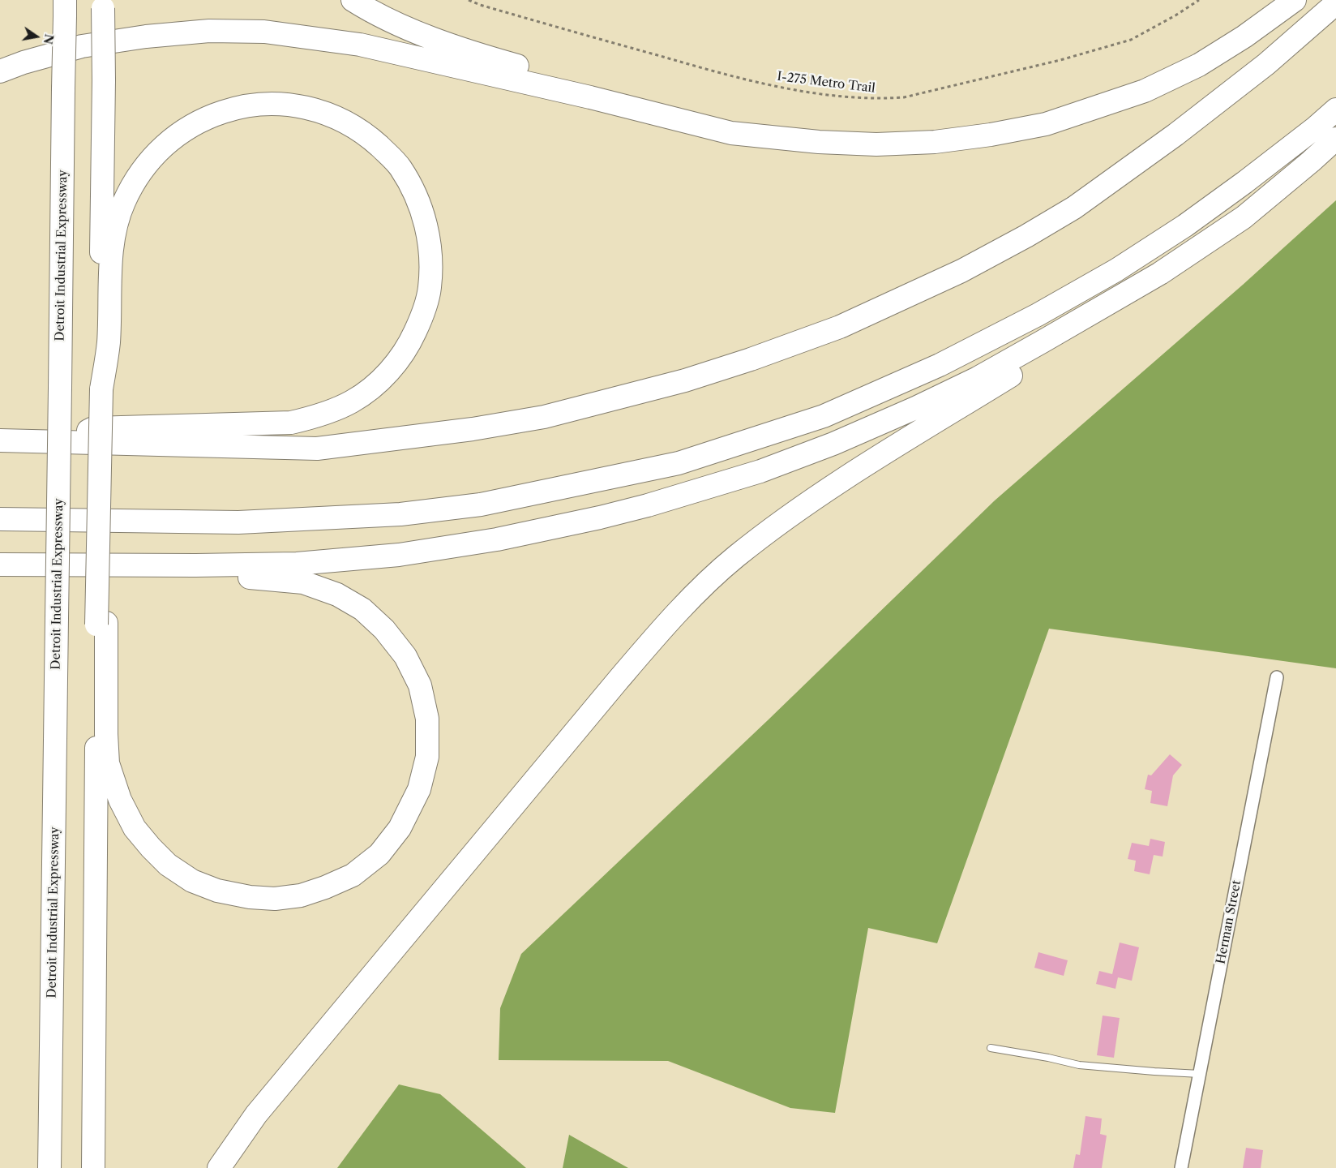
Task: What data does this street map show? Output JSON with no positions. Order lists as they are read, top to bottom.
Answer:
{
  "streets": {
    "highway": ["Detroit Industrial Expressway"],
    "street": ["Herman Street"],
    "path": ["I-275 Metro Trail"]
  },
  "north": "right"
}
